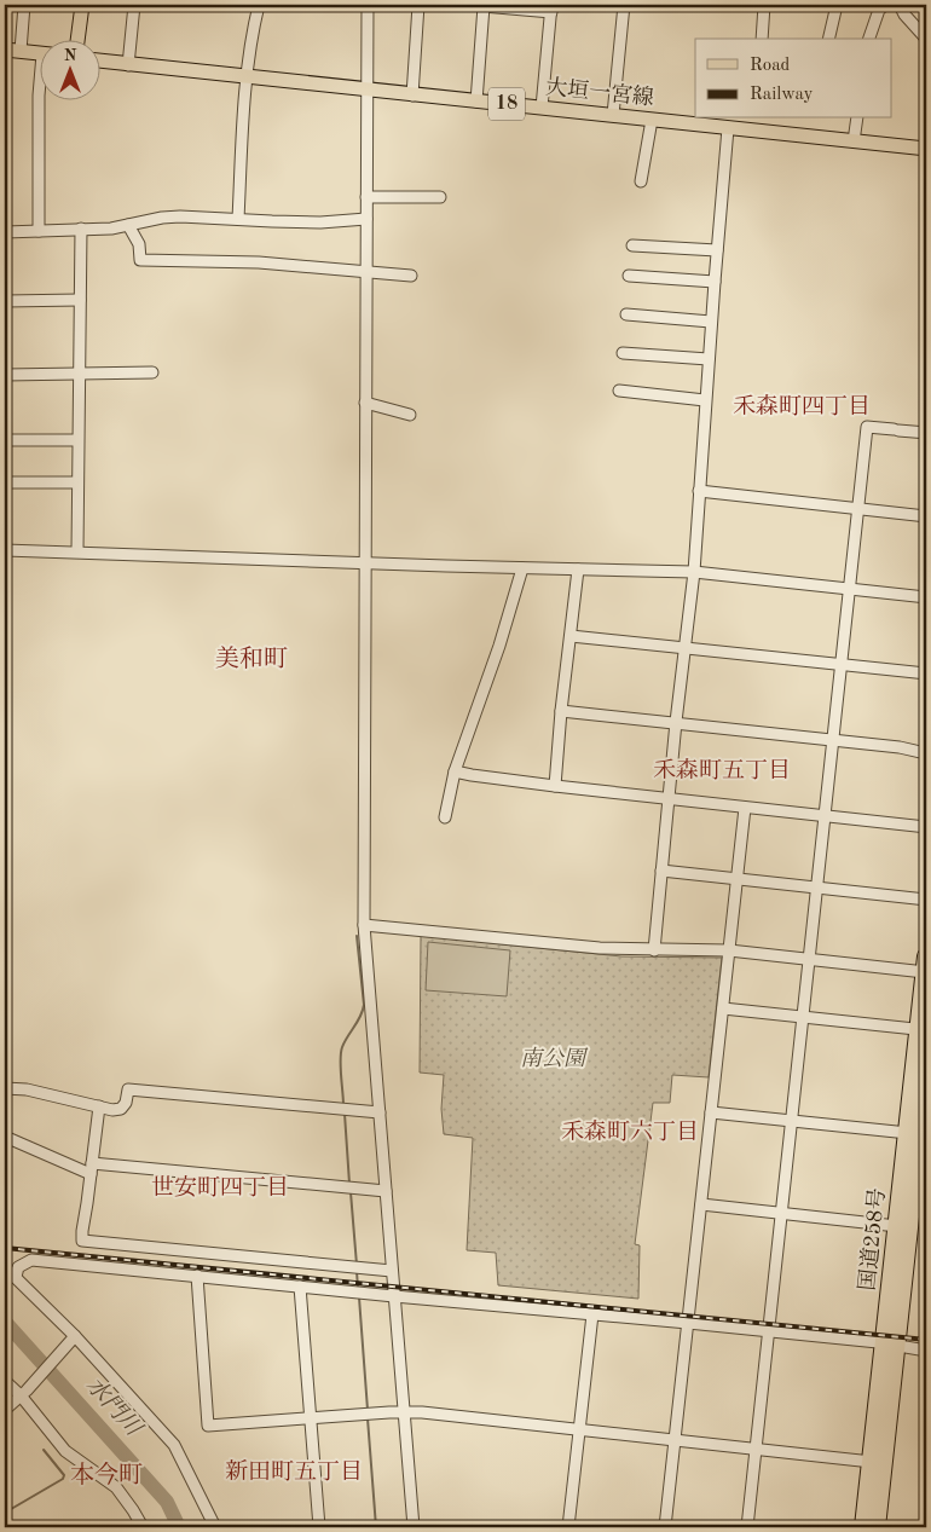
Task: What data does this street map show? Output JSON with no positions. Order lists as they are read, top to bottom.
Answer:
{
  "streets": {
    "highway": ["国道258号"],
    "main road": ["大垣一宮線", "18"]
  },
  "districts": [
    "禾森町四丁目",
    "美和町",
    "禾森町五丁目",
    "禾森町六丁目",
    "世安町四丁目",
    "新田町五丁目",
    "本今町"
  ],
  "water": ["水門川"],
  "parks": ["南公園"],
  "legend": ["Road", "Railway"],
  "north": "top"
}
